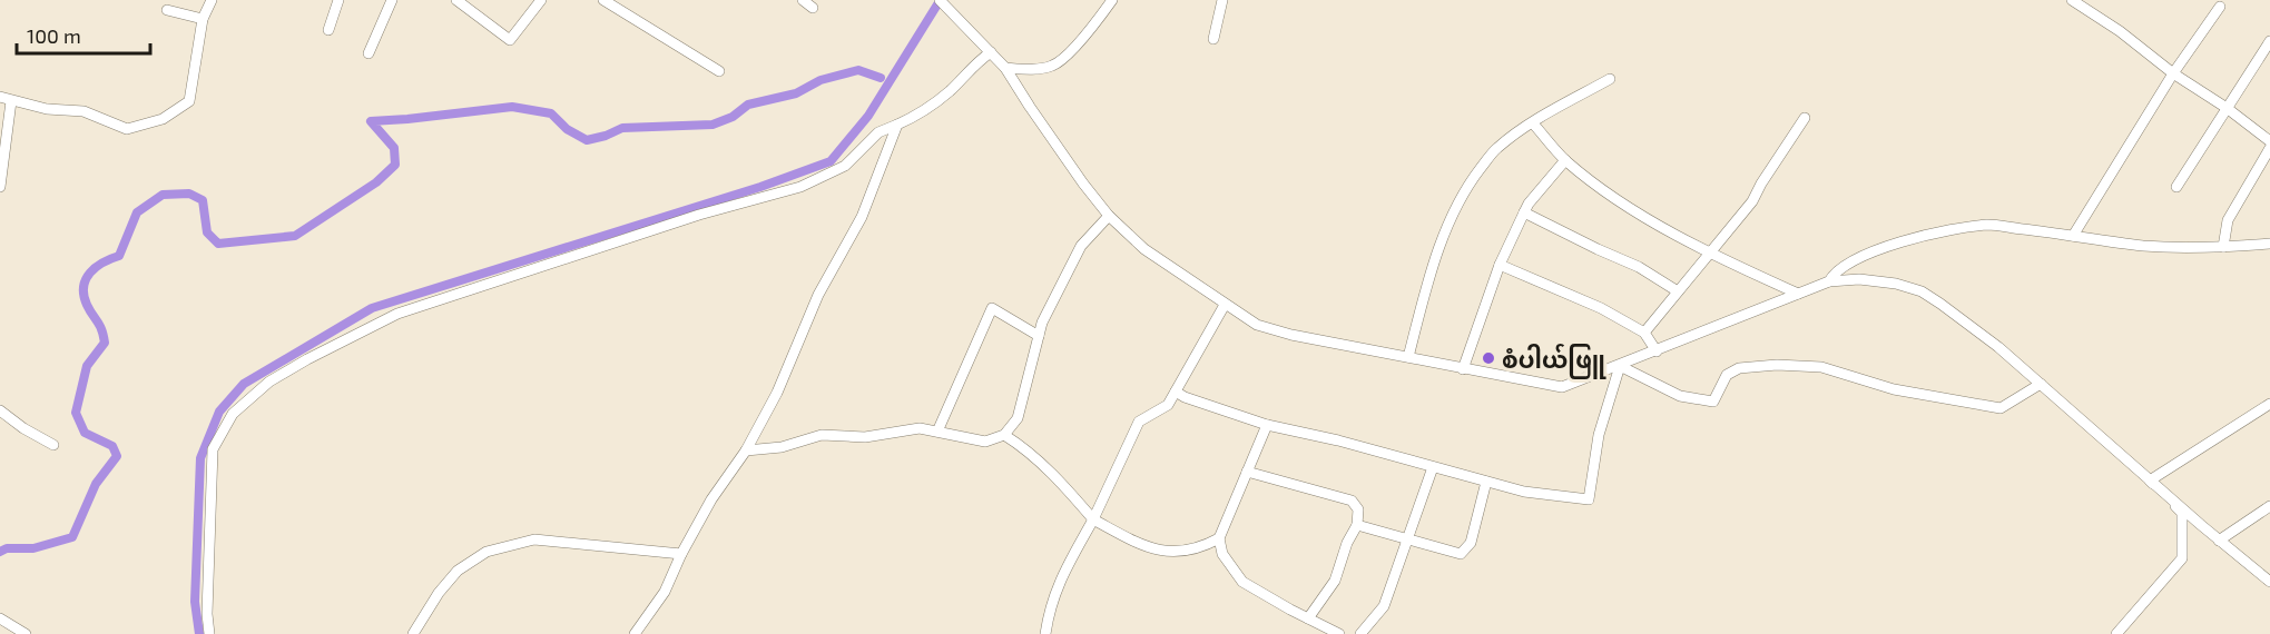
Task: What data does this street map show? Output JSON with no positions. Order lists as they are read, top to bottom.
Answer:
{
  "places": ["စံပါယ်ဖြူ"],
  "scale_bar": "100 m"
}
